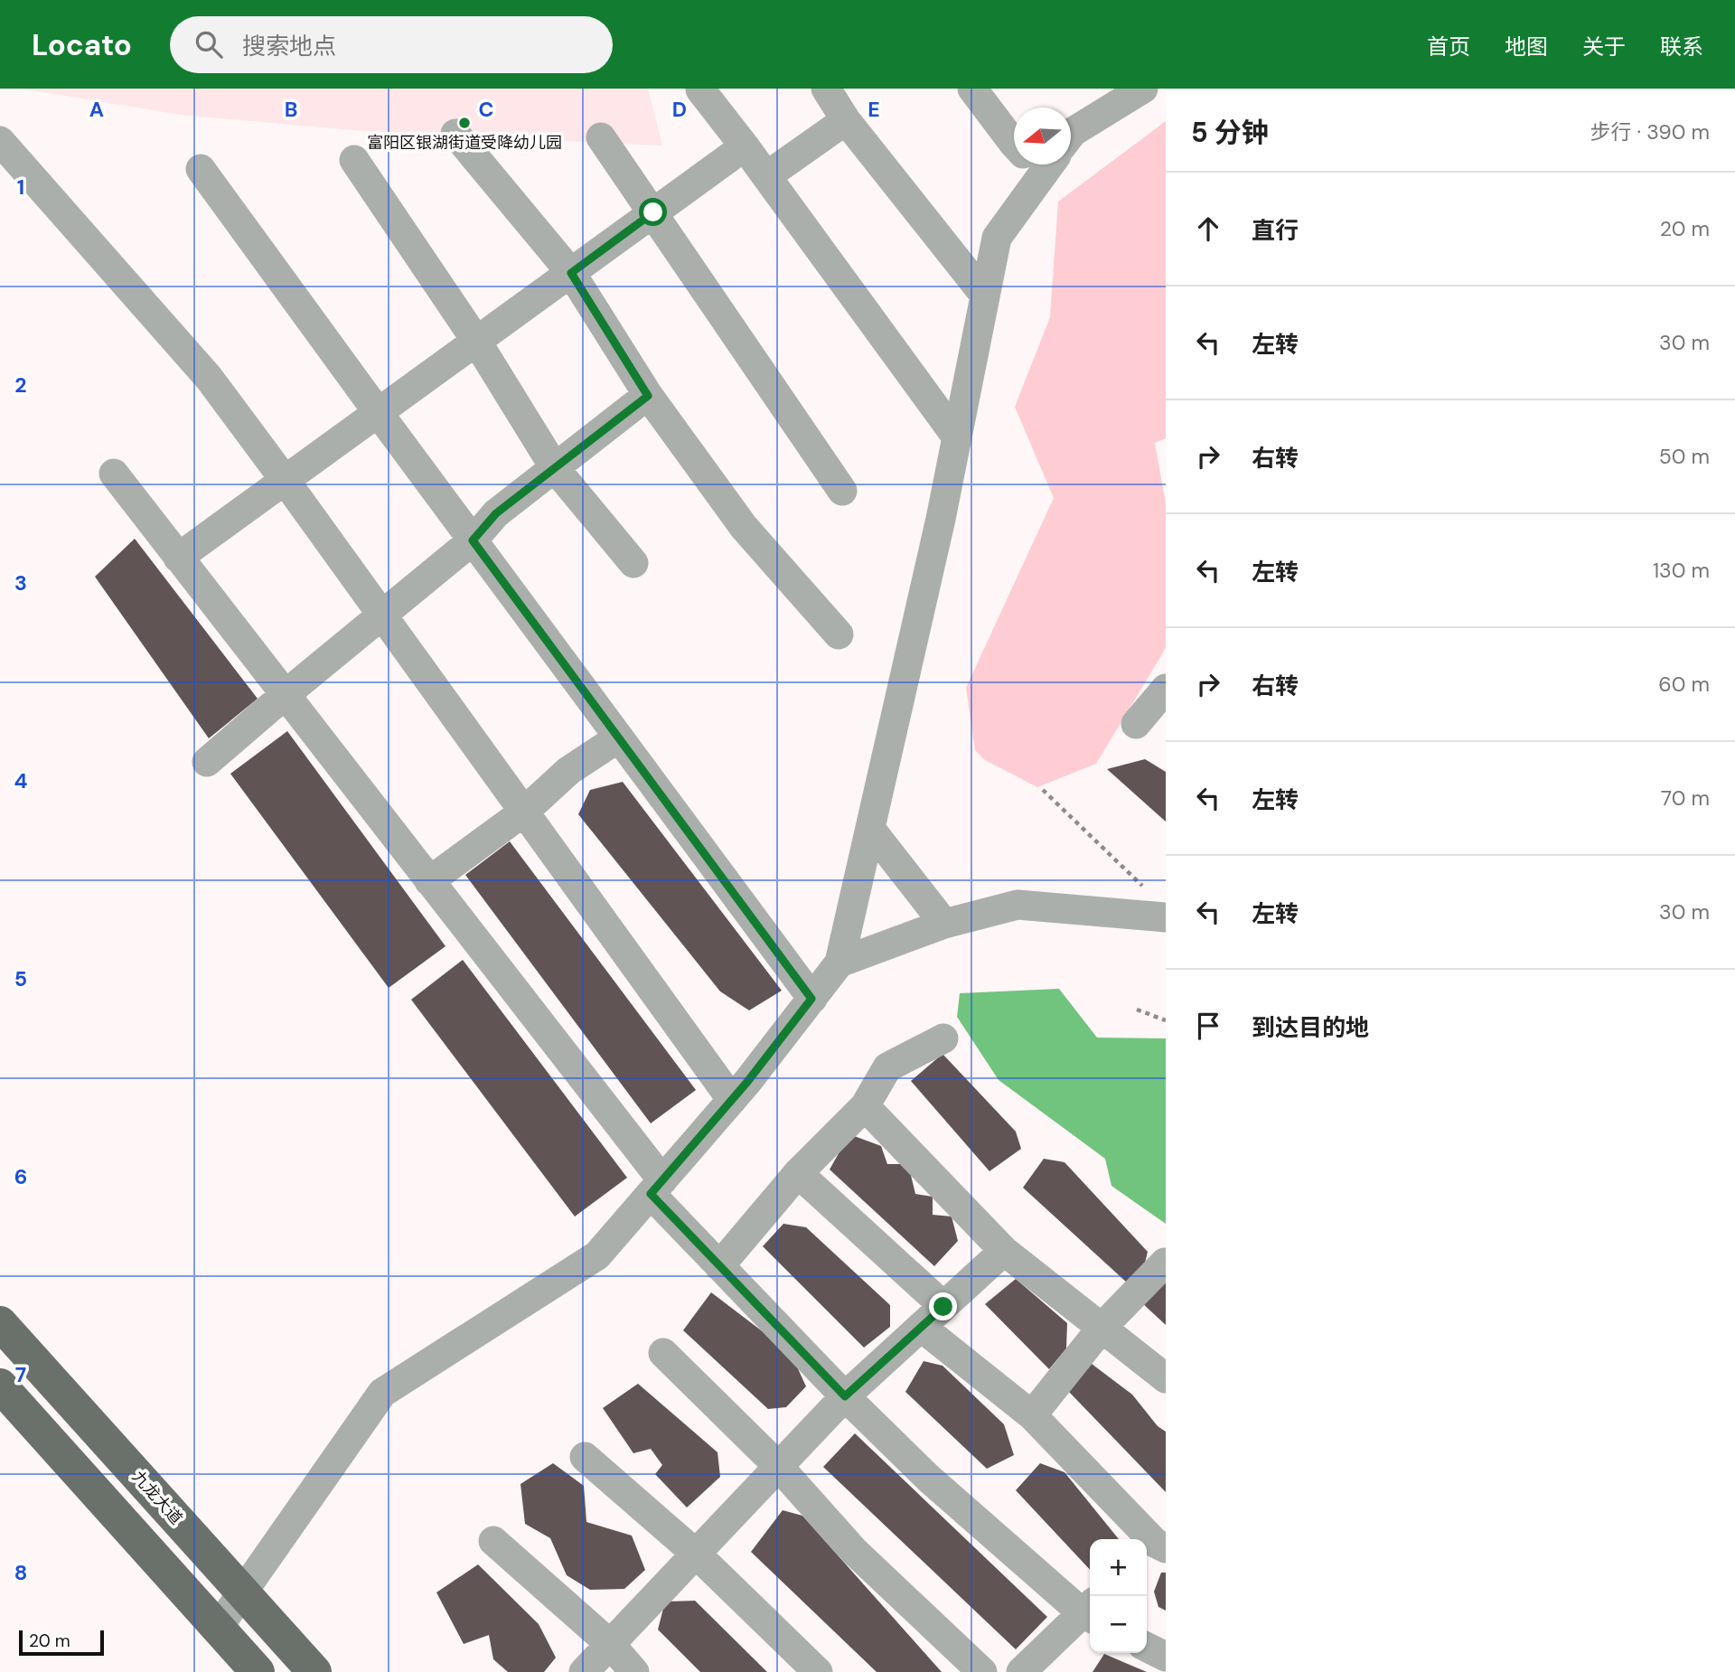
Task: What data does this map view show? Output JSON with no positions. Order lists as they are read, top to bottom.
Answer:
{
  "streets": {
    "main road": ["九龙大道"]
  },
  "places": ["富阳区银湖街道受降幼儿园"],
  "scale_bar": "20 m",
  "north": "left",
  "page": {
    "header": "Locato",
    "search": "搜索地点",
    "nav": [
      "首页",
      "地图",
      "关于",
      "联系"
    ],
    "heading": ["5 分钟", "步行 · 390 m"],
    "list": [
      ["直行", "20 m"],
      ["左转", "30 m"],
      ["右转", "50 m"],
      ["左转", "130 m"],
      ["右转", "60 m"],
      ["左转", "70 m"],
      ["左转", "30 m"],
      "到达目的地"
    ],
    "map_buttons": ["+", "−"],
    "scale": "20 m"
  },
  "grid": {
    "columns": [
      "A",
      "B",
      "C",
      "D",
      "E"
    ],
    "rows": [
      "1",
      "2",
      "3",
      "4",
      "5",
      "6",
      "7",
      "8"
    ]
  }
}
